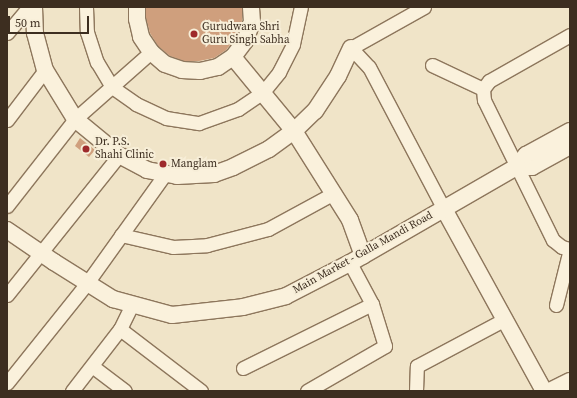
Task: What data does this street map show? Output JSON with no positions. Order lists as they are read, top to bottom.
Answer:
{
  "streets": {
    "street": ["Main Market - Galla Mandi Road"]
  },
  "places": ["Gurudwara Shri Guru Singh Sabha", "Dr. P.S. Shahi Clinic", "Manglam"],
  "scale_bar": "50 m"
}
